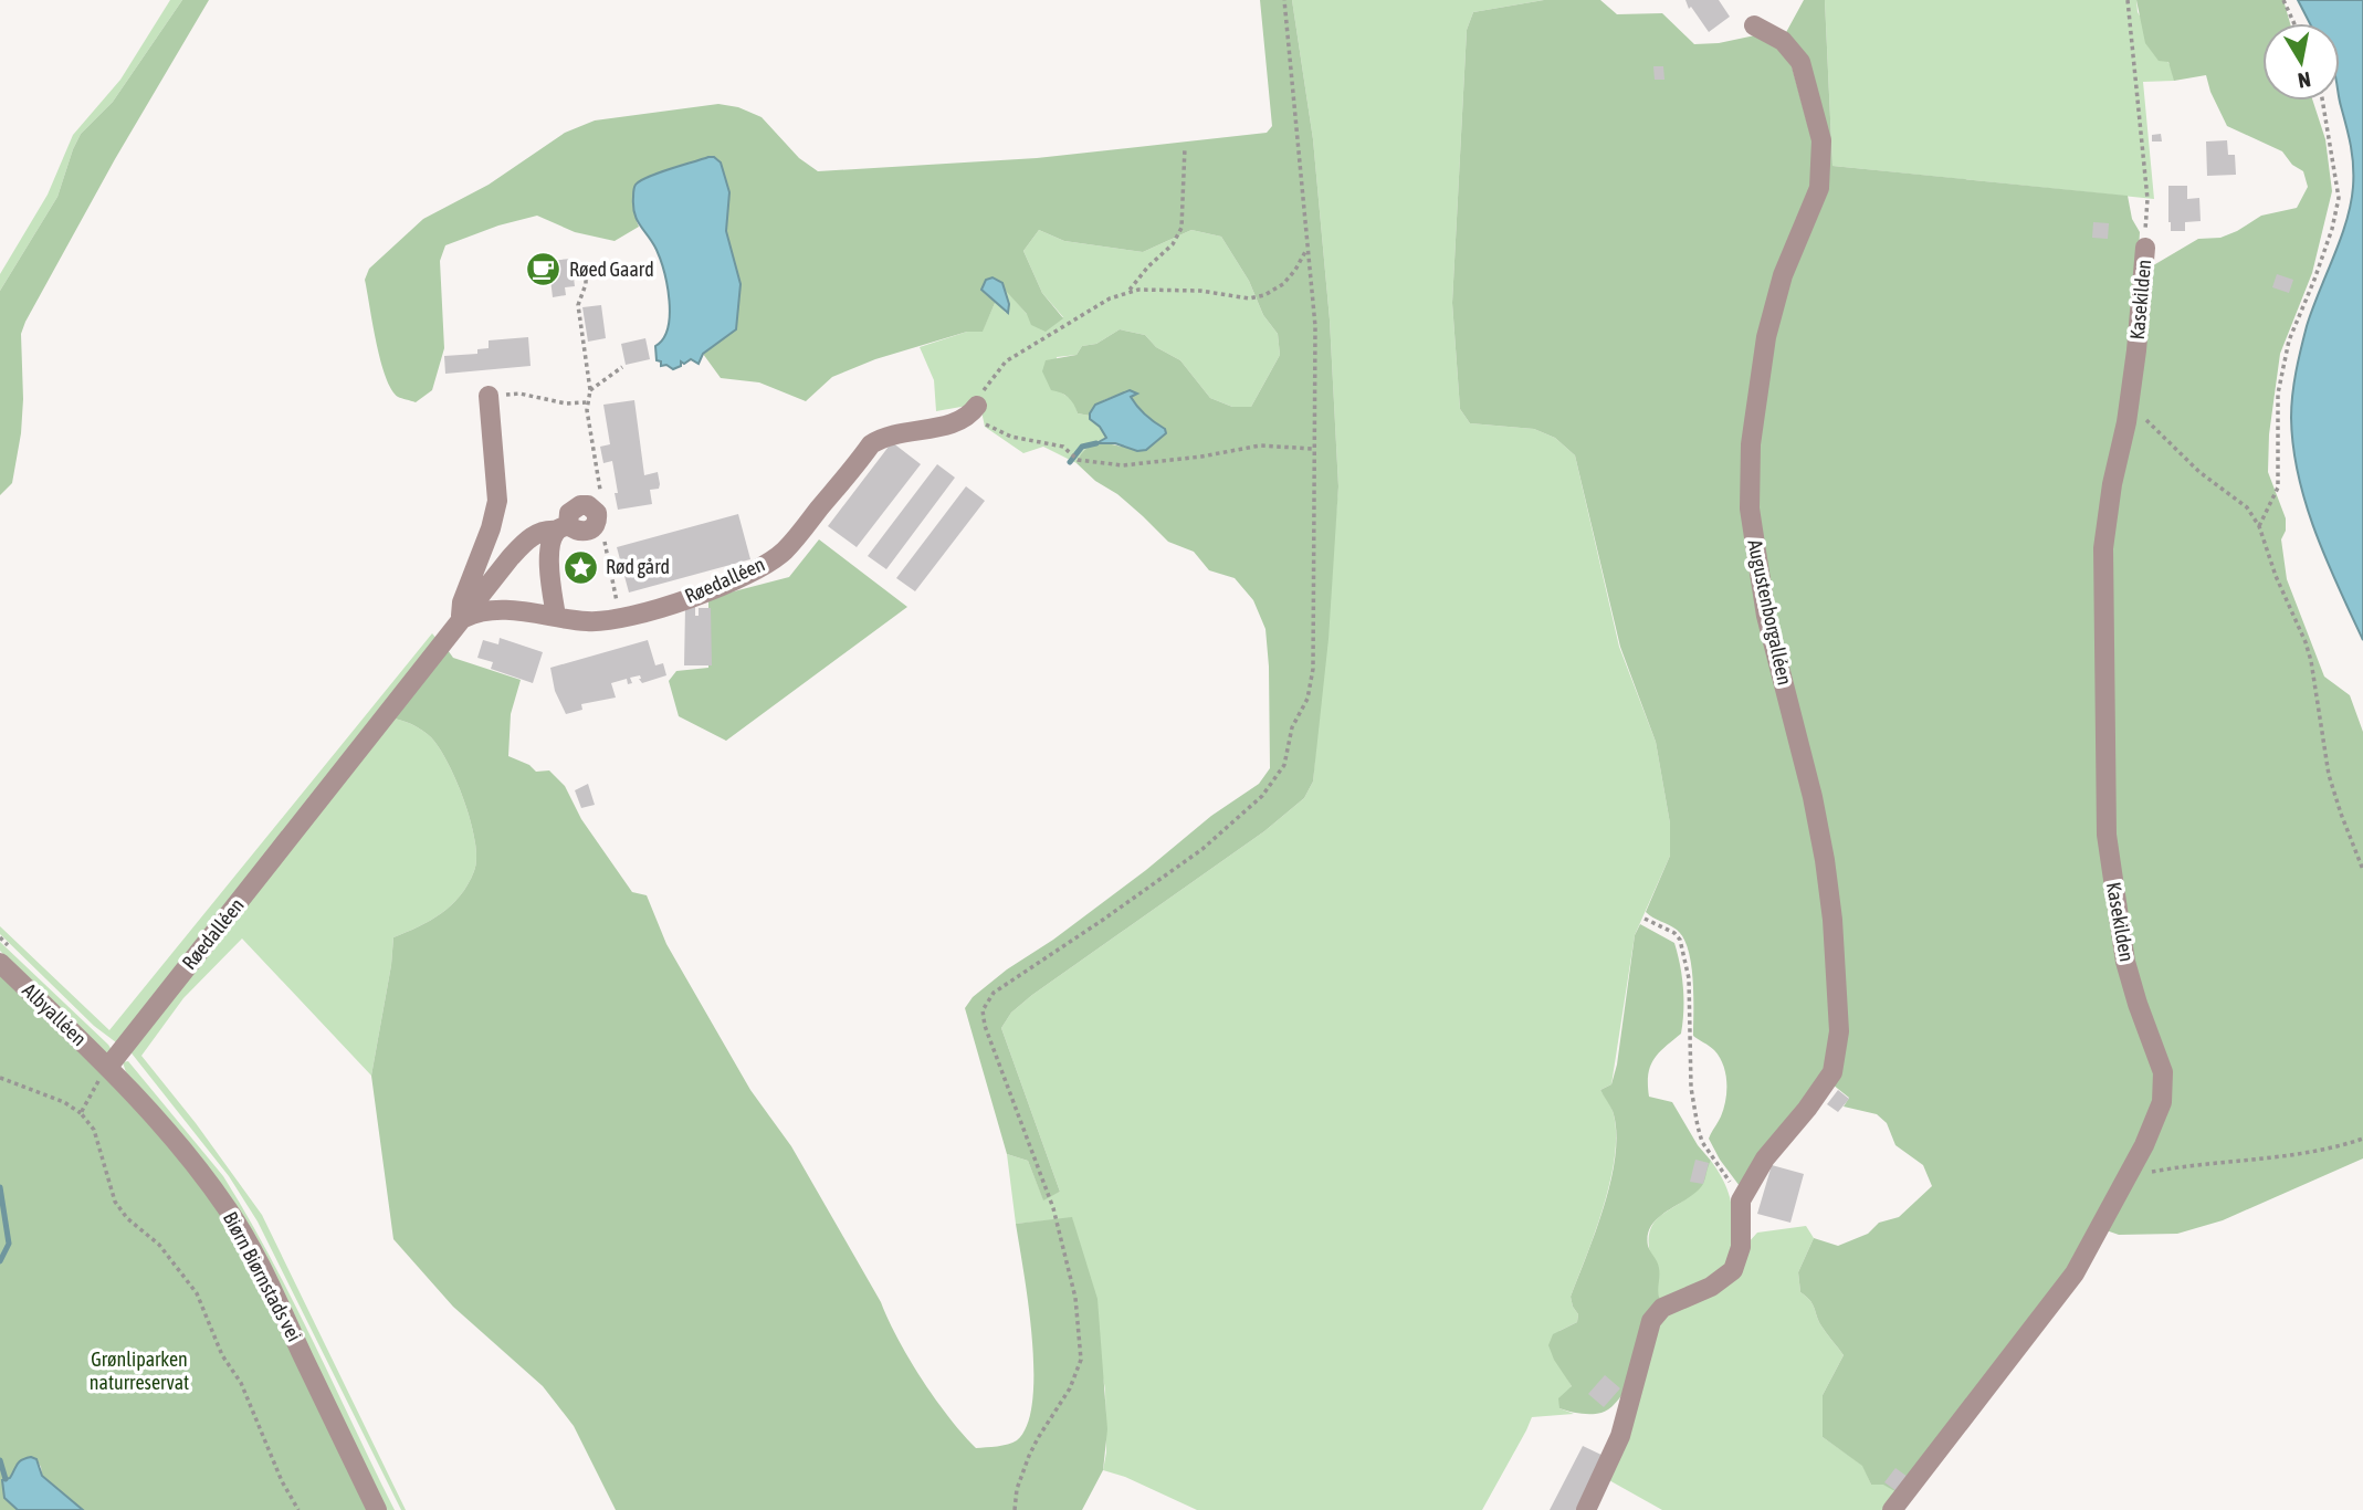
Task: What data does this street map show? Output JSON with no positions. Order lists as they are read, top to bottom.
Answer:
{
  "streets": {
    "street": [
      "Kasekilden",
      "Røedalléen",
      "Augustenborgalléen",
      "Albyalléen",
      "Biørn Biørnstads vei"
    ]
  },
  "crossings": [
    ["Røedalléen", "Albyalléen"],
    ["Røedalléen", "Biørn Biørnstads vei"],
    ["Albyalléen", "Biørn Biørnstads vei"]
  ],
  "parks": ["Grønliparken naturreservat"],
  "places": {
    "cafe": ["Røed Gaard"],
    "place": ["Rød gård"]
  },
  "north": "bottom"
}
